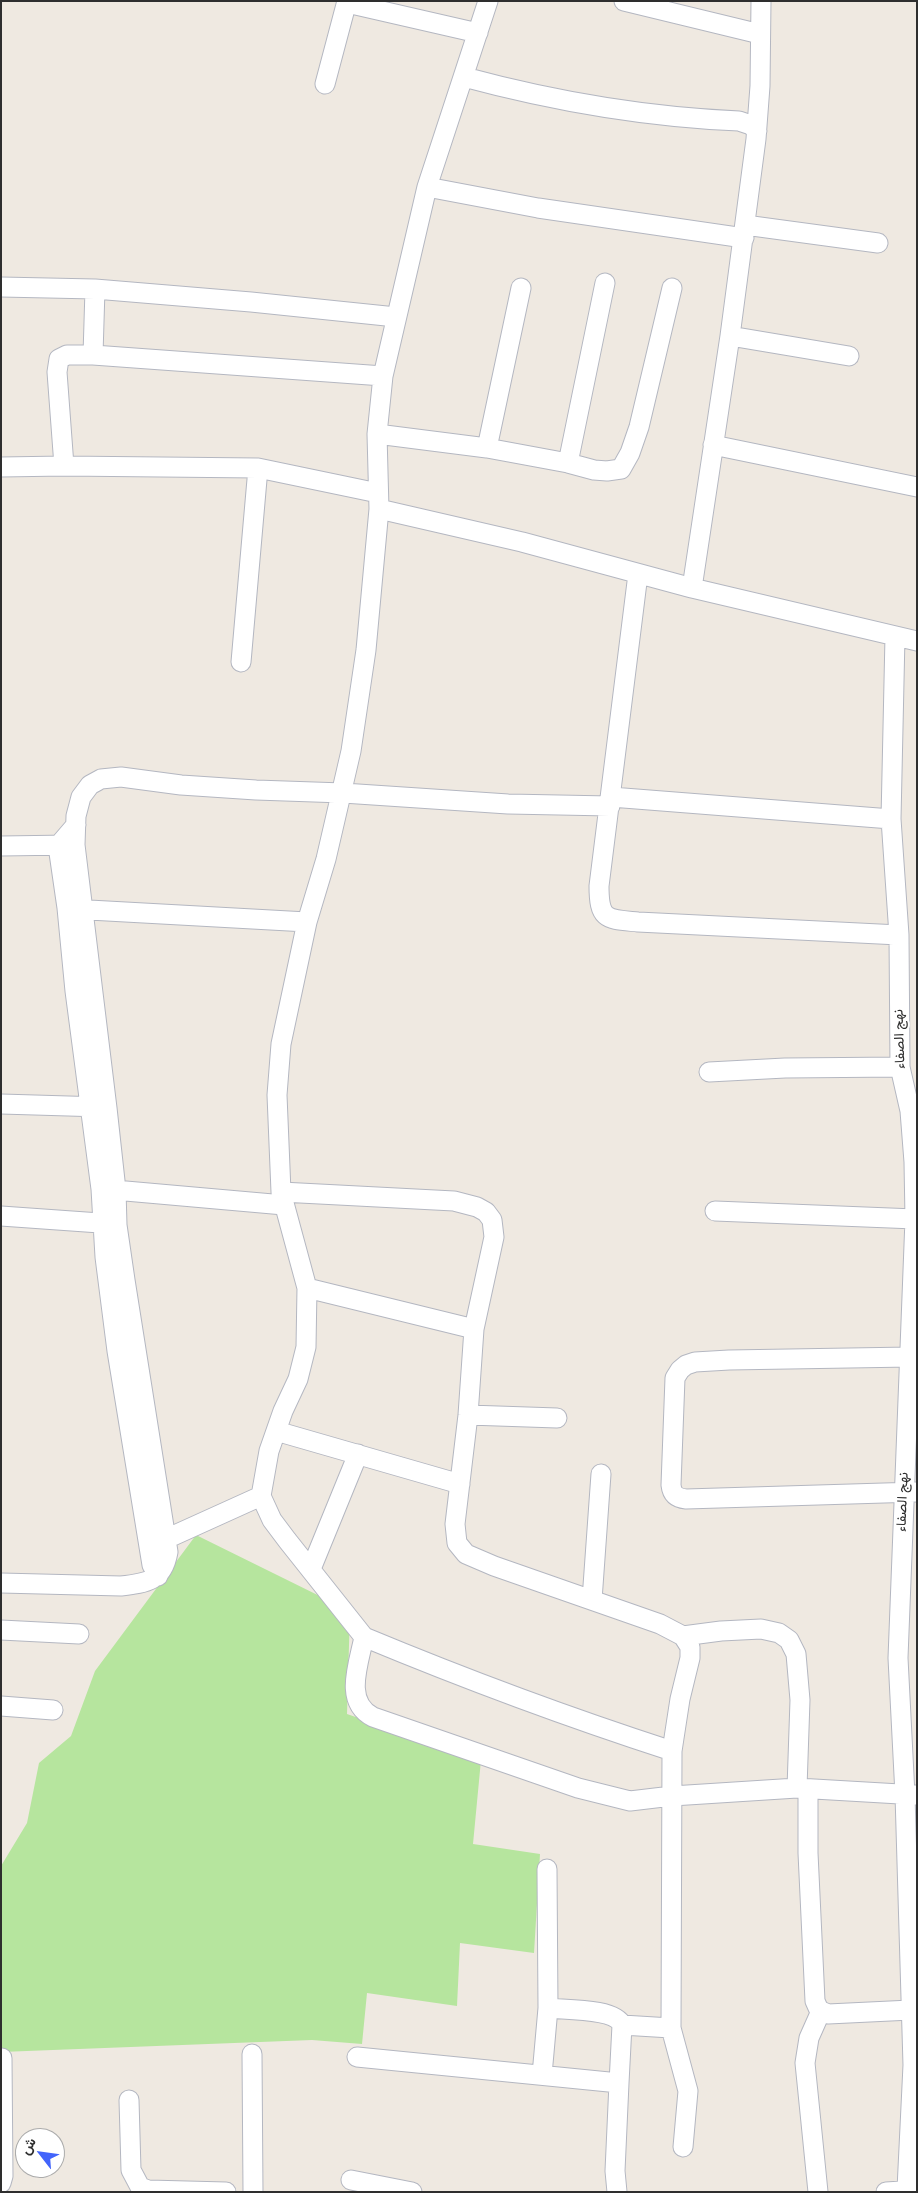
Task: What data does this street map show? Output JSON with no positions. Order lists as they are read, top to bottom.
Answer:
{
  "streets": {
    "street": ["نهج الصفاء"]
  },
  "north": "top left"
}
